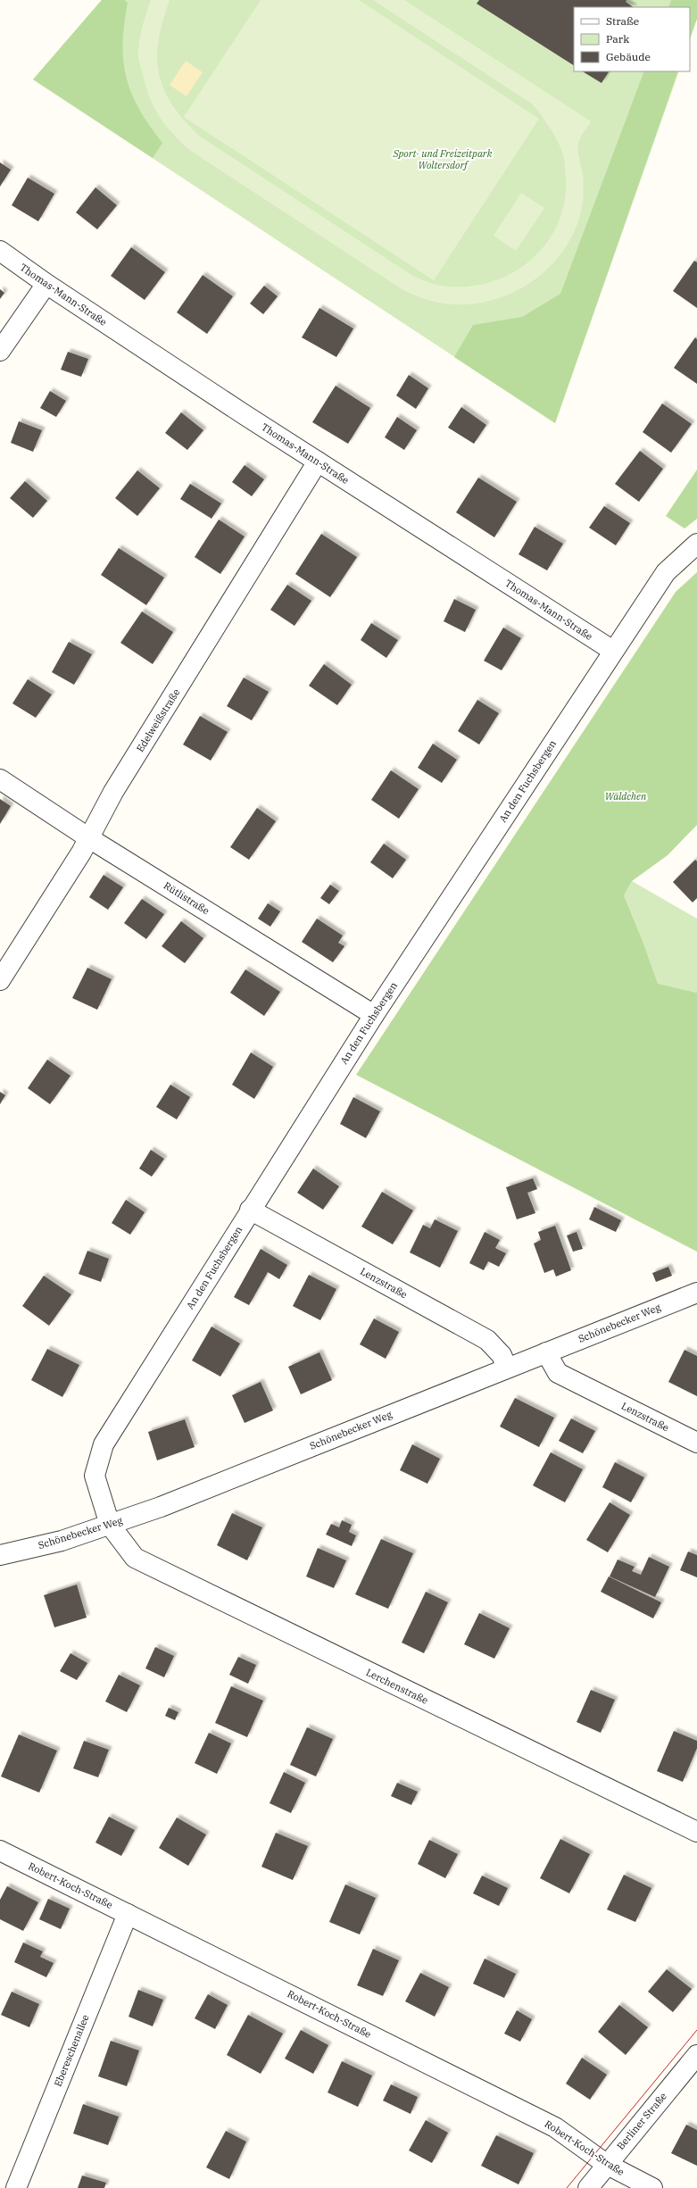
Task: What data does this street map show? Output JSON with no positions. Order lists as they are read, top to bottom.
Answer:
{
  "streets": {
    "street": [
      "Thomas-Mann-Straße",
      "Edelweißstraße",
      "An den Fuchsbergen",
      "Rütlistraße",
      "Lenzstraße",
      "Schönebecker Weg",
      "Lerchenstraße",
      "Robert-Koch-Straße",
      "Ebereschenallee",
      "Berliner Straße"
    ]
  },
  "crossings": [
    ["Thomas-Mann-Straße", "Edelweißstraße"],
    ["Thomas-Mann-Straße", "An den Fuchsbergen"],
    ["Edelweißstraße", "Rütlistraße"],
    ["An den Fuchsbergen", "Rütlistraße"],
    ["An den Fuchsbergen", "Lenzstraße"],
    ["An den Fuchsbergen", "Schönebecker Weg"],
    ["An den Fuchsbergen", "Lerchenstraße"],
    ["Lenzstraße", "Schönebecker Weg"],
    ["Schönebecker Weg", "Lerchenstraße"],
    ["Robert-Koch-Straße", "Ebereschenallee"],
    ["Robert-Koch-Straße", "Berliner Straße"]
  ],
  "parks": ["Sport- und Freizeitpark Woltersdorf", "Wäldchen"],
  "legend": ["Straße", "Park", "Gebäude"]
}
